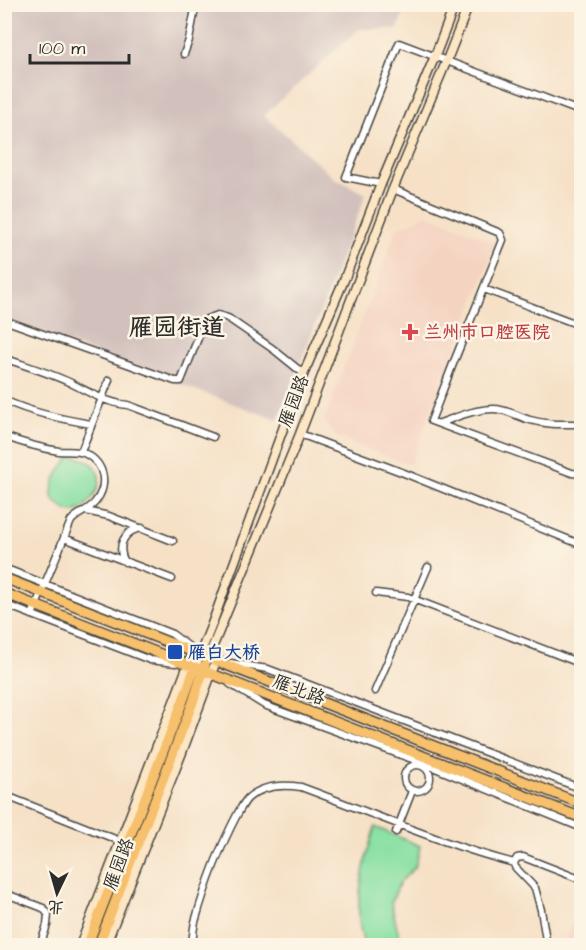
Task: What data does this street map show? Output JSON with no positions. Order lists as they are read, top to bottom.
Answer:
{
  "streets": {
    "main road": ["雁园路", "雁北路"]
  },
  "crossings": [
    ["雁园路", "雁北路"]
  ],
  "districts": ["雁园街道"],
  "places": {
    "health": ["兰州市口腔医院"],
    "transit": ["雁白大桥"]
  },
  "scale_bar": "100 m",
  "north": "bottom"
}
